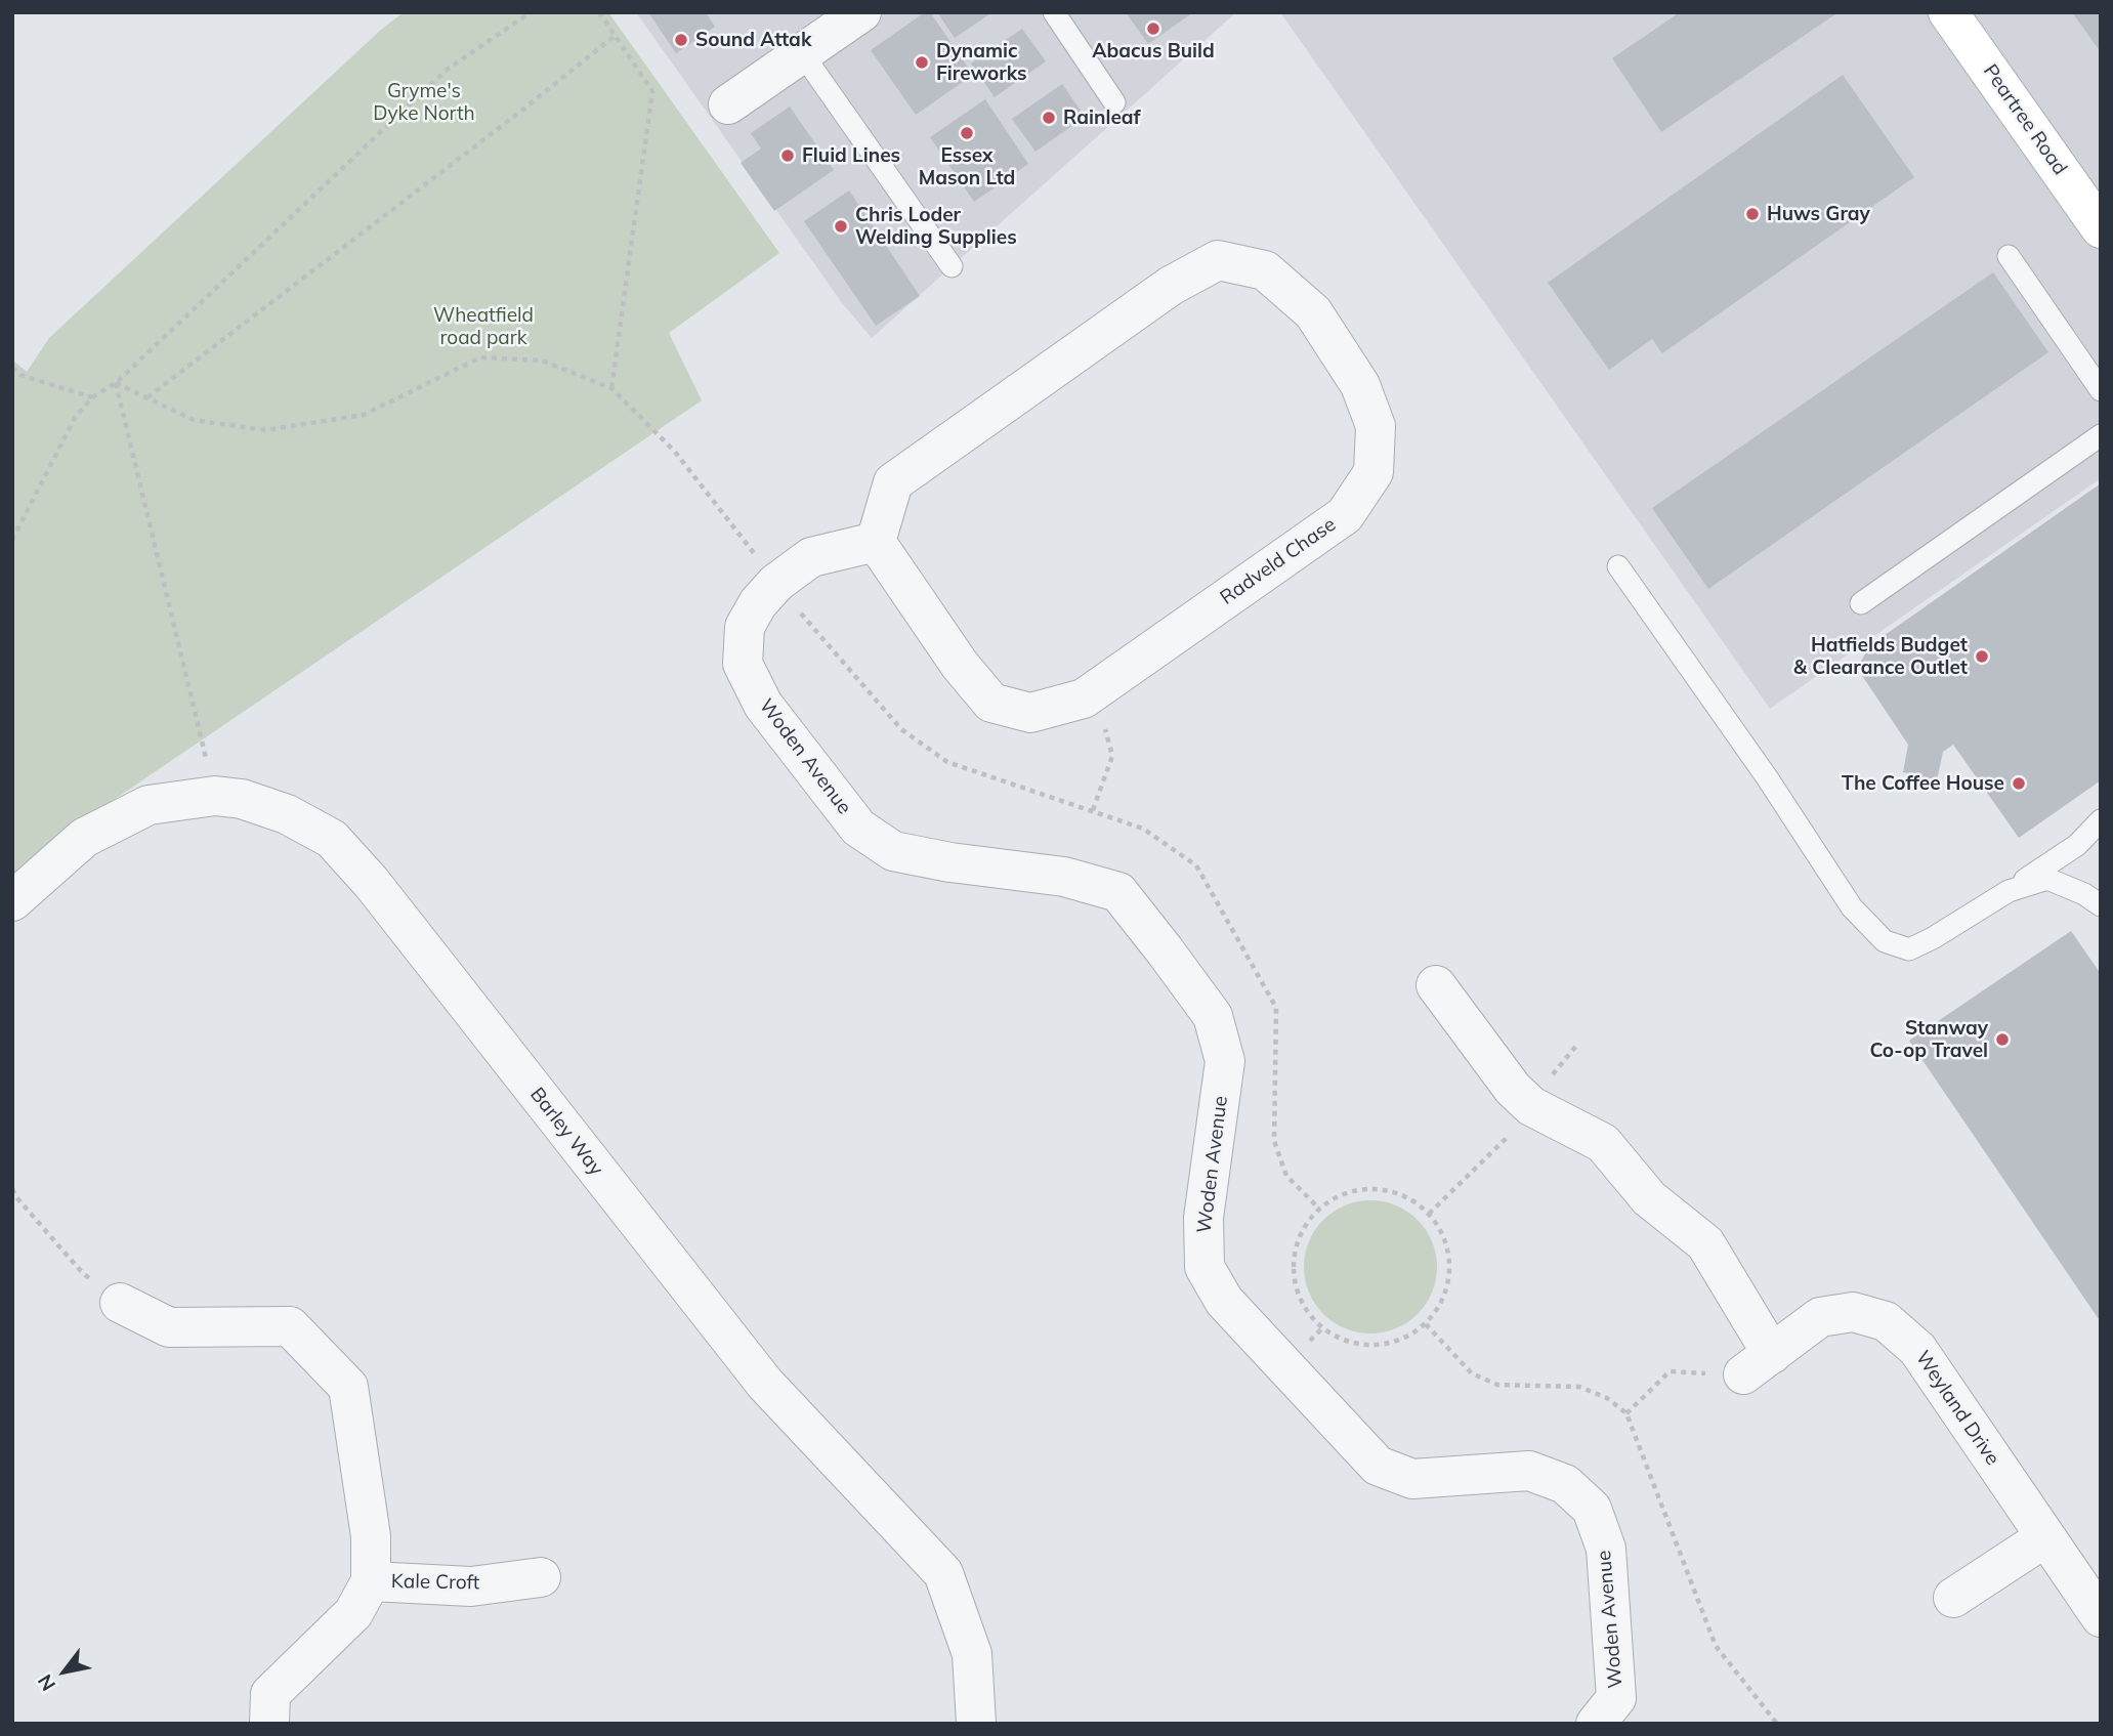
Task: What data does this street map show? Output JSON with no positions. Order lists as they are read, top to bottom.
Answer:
{
  "streets": {
    "street": [
      "Peartree Road",
      "Radveld Chase",
      "Woden Avenue",
      "Barley Way",
      "Weyland Drive",
      "Kale Croft"
    ]
  },
  "parks": ["Gryme's Dyke North", "Wheatfield road park"],
  "places": [
    "Abacus Build",
    "Sound Attak",
    "Dynamic Fireworks",
    "Rainleaf",
    "Essex Mason Ltd",
    "Fluid Lines",
    "Huws Gray",
    "Chris Loder Welding Supplies",
    "Hatfields Budget & Clearance Outlet",
    "The Coffee House",
    "Stanway Co-op Travel"
  ],
  "north": "bottom left"
}
